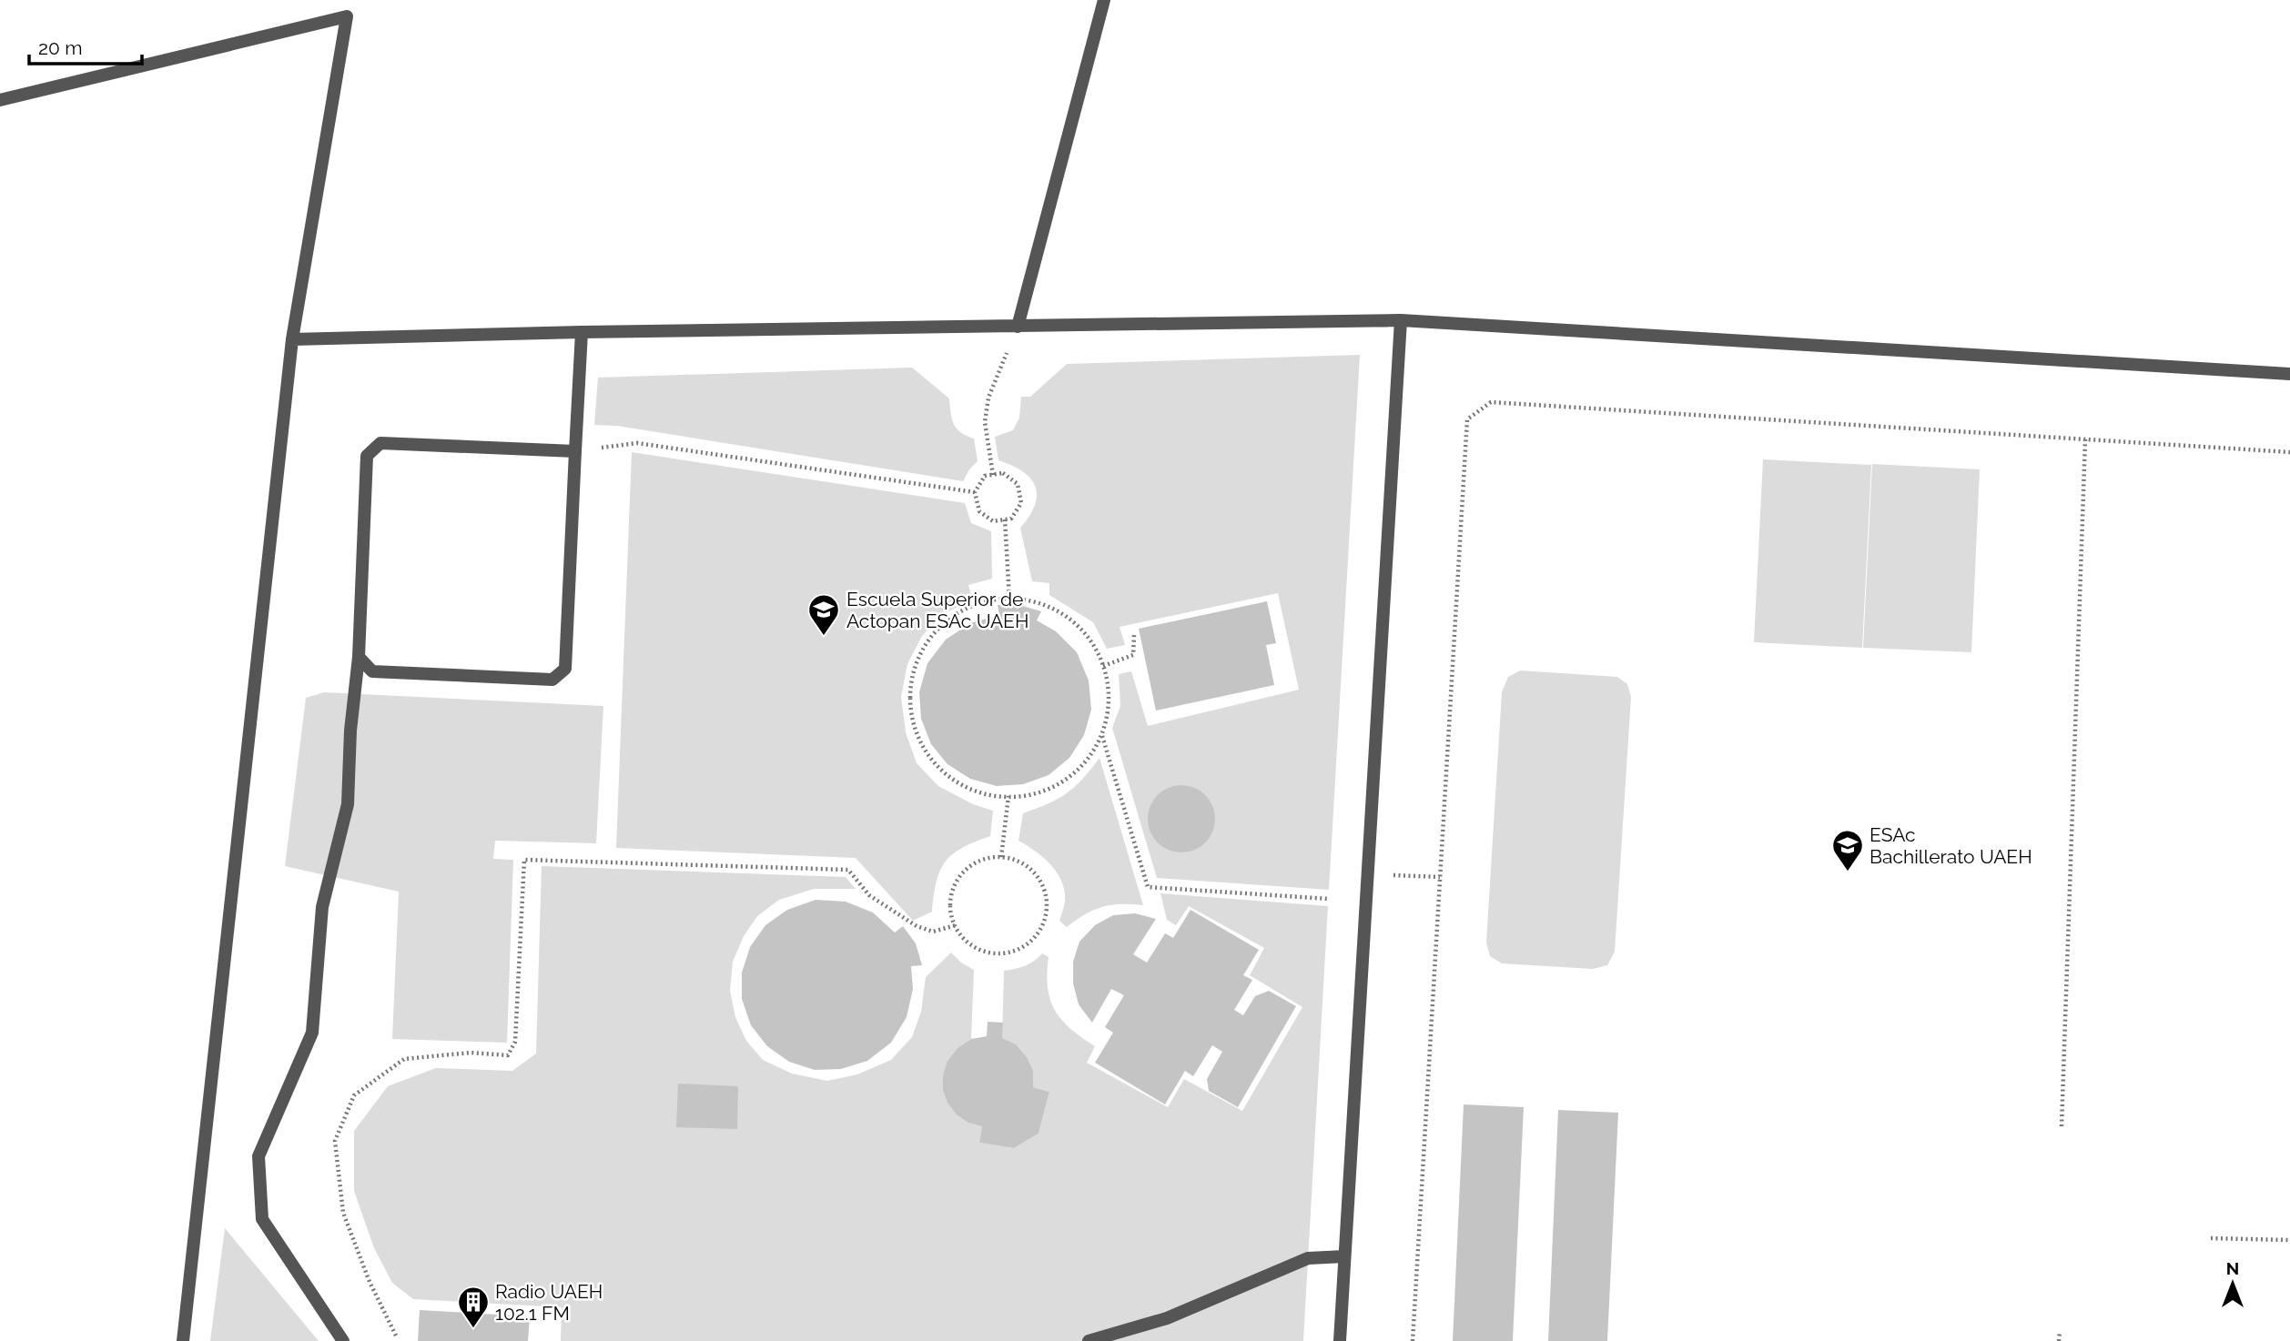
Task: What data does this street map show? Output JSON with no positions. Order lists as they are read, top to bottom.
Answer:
{
  "places": {
    "school or university": ["Escuela Superior de Actopan ESAc UAEH", "ESAc Bachillerato UAEH"],
    "building": ["Radio UAEH 102.1 FM"]
  },
  "scale_bar": "20 m",
  "north": "top"
}
